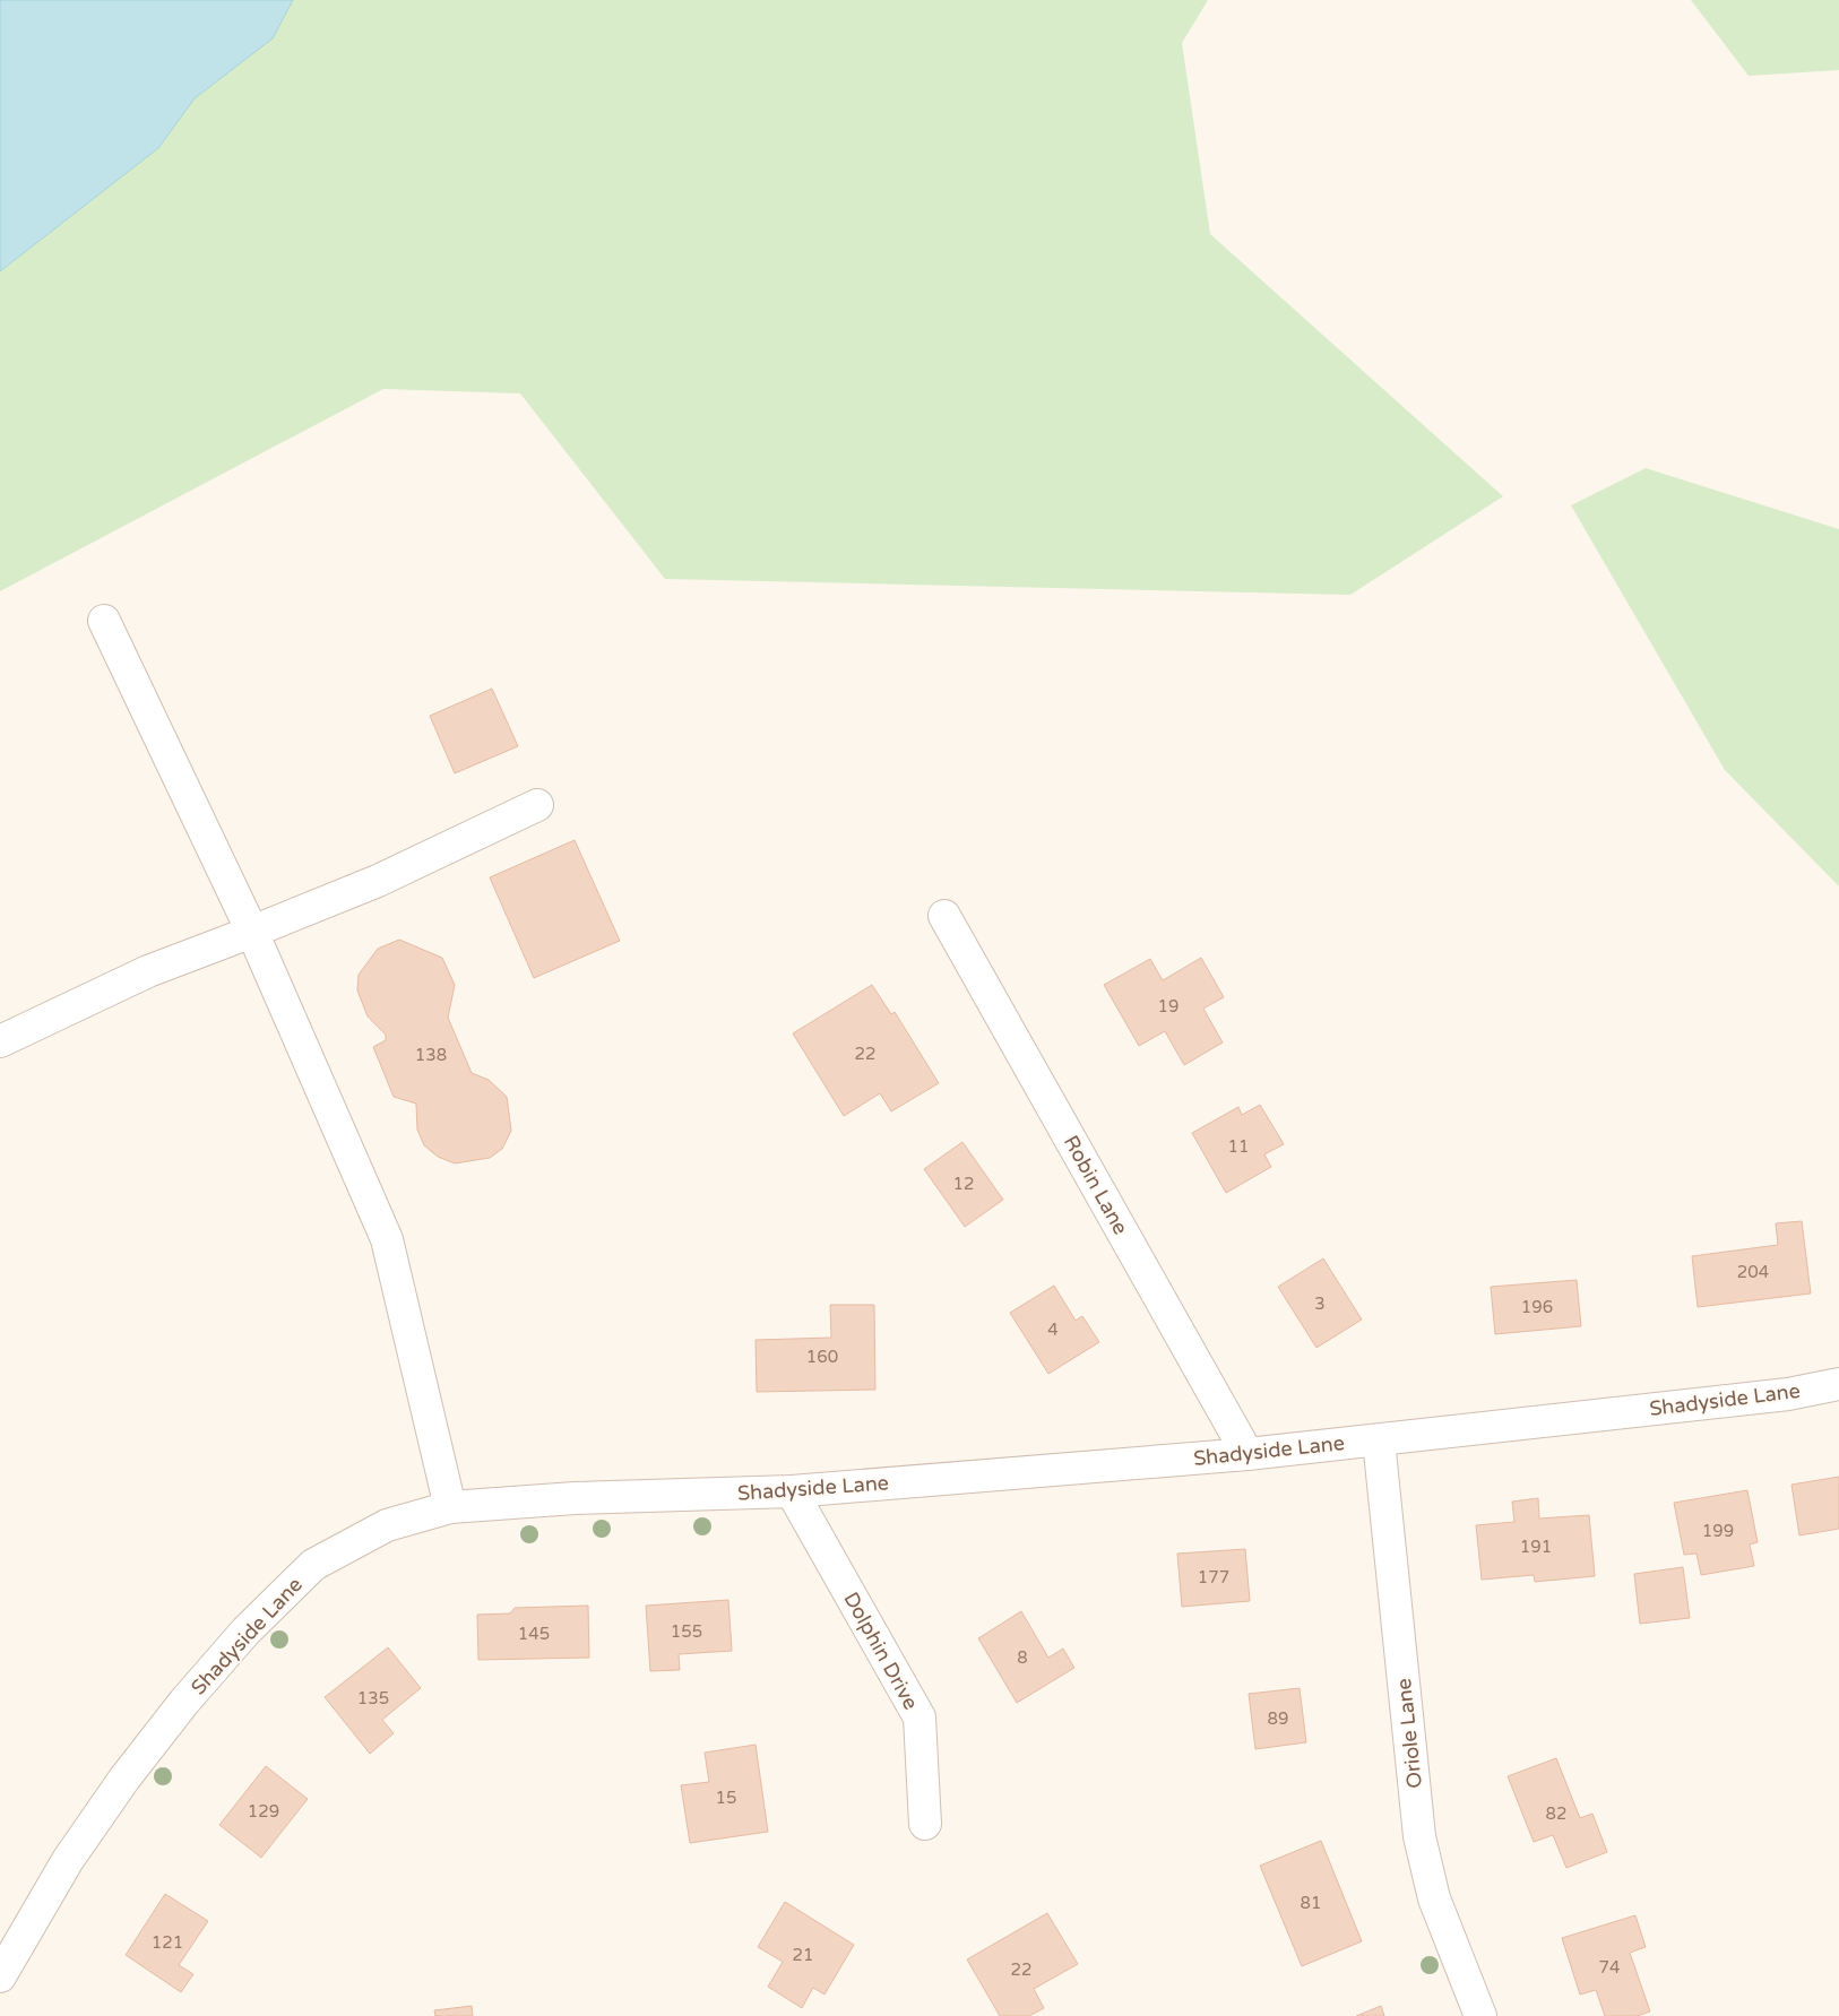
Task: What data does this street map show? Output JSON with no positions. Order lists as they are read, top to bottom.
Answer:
{
  "streets": {
    "street": [
      "Robin Lane",
      "Shadyside Lane",
      "Dolphin Drive",
      "Oriole Lane"
    ]
  },
  "crossings": [
    ["Robin Lane", "Shadyside Lane"],
    ["Shadyside Lane", "Dolphin Drive"],
    ["Shadyside Lane", "Oriole Lane"]
  ],
  "house_numbers": [
    "19",
    "22",
    "138",
    "11",
    "12",
    "204",
    "3",
    "196",
    "4",
    "160",
    "199",
    "191",
    "177",
    "155",
    "145",
    "8",
    "135",
    "89",
    "15",
    "129",
    "82",
    "81",
    "121",
    "21",
    "74",
    "22"
  ]
}
